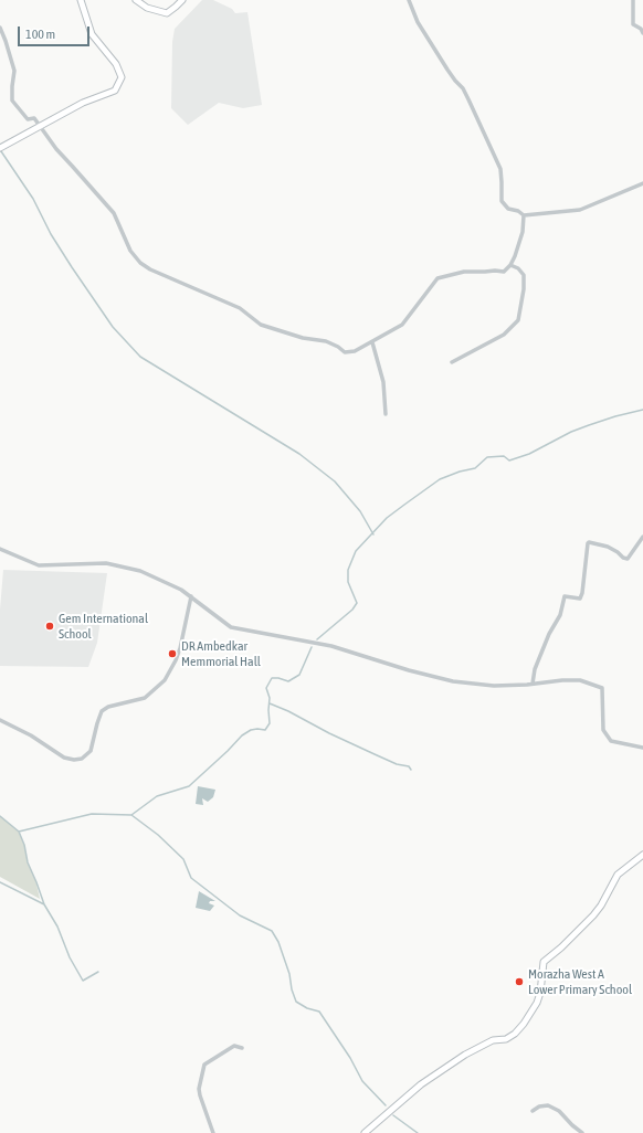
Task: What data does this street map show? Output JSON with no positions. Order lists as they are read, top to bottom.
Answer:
{
  "places": ["Gem International School", "DR Ambedkar Memmorial Hall", "Morazha West A Lower Primary School"],
  "scale_bar": "100 m"
}
